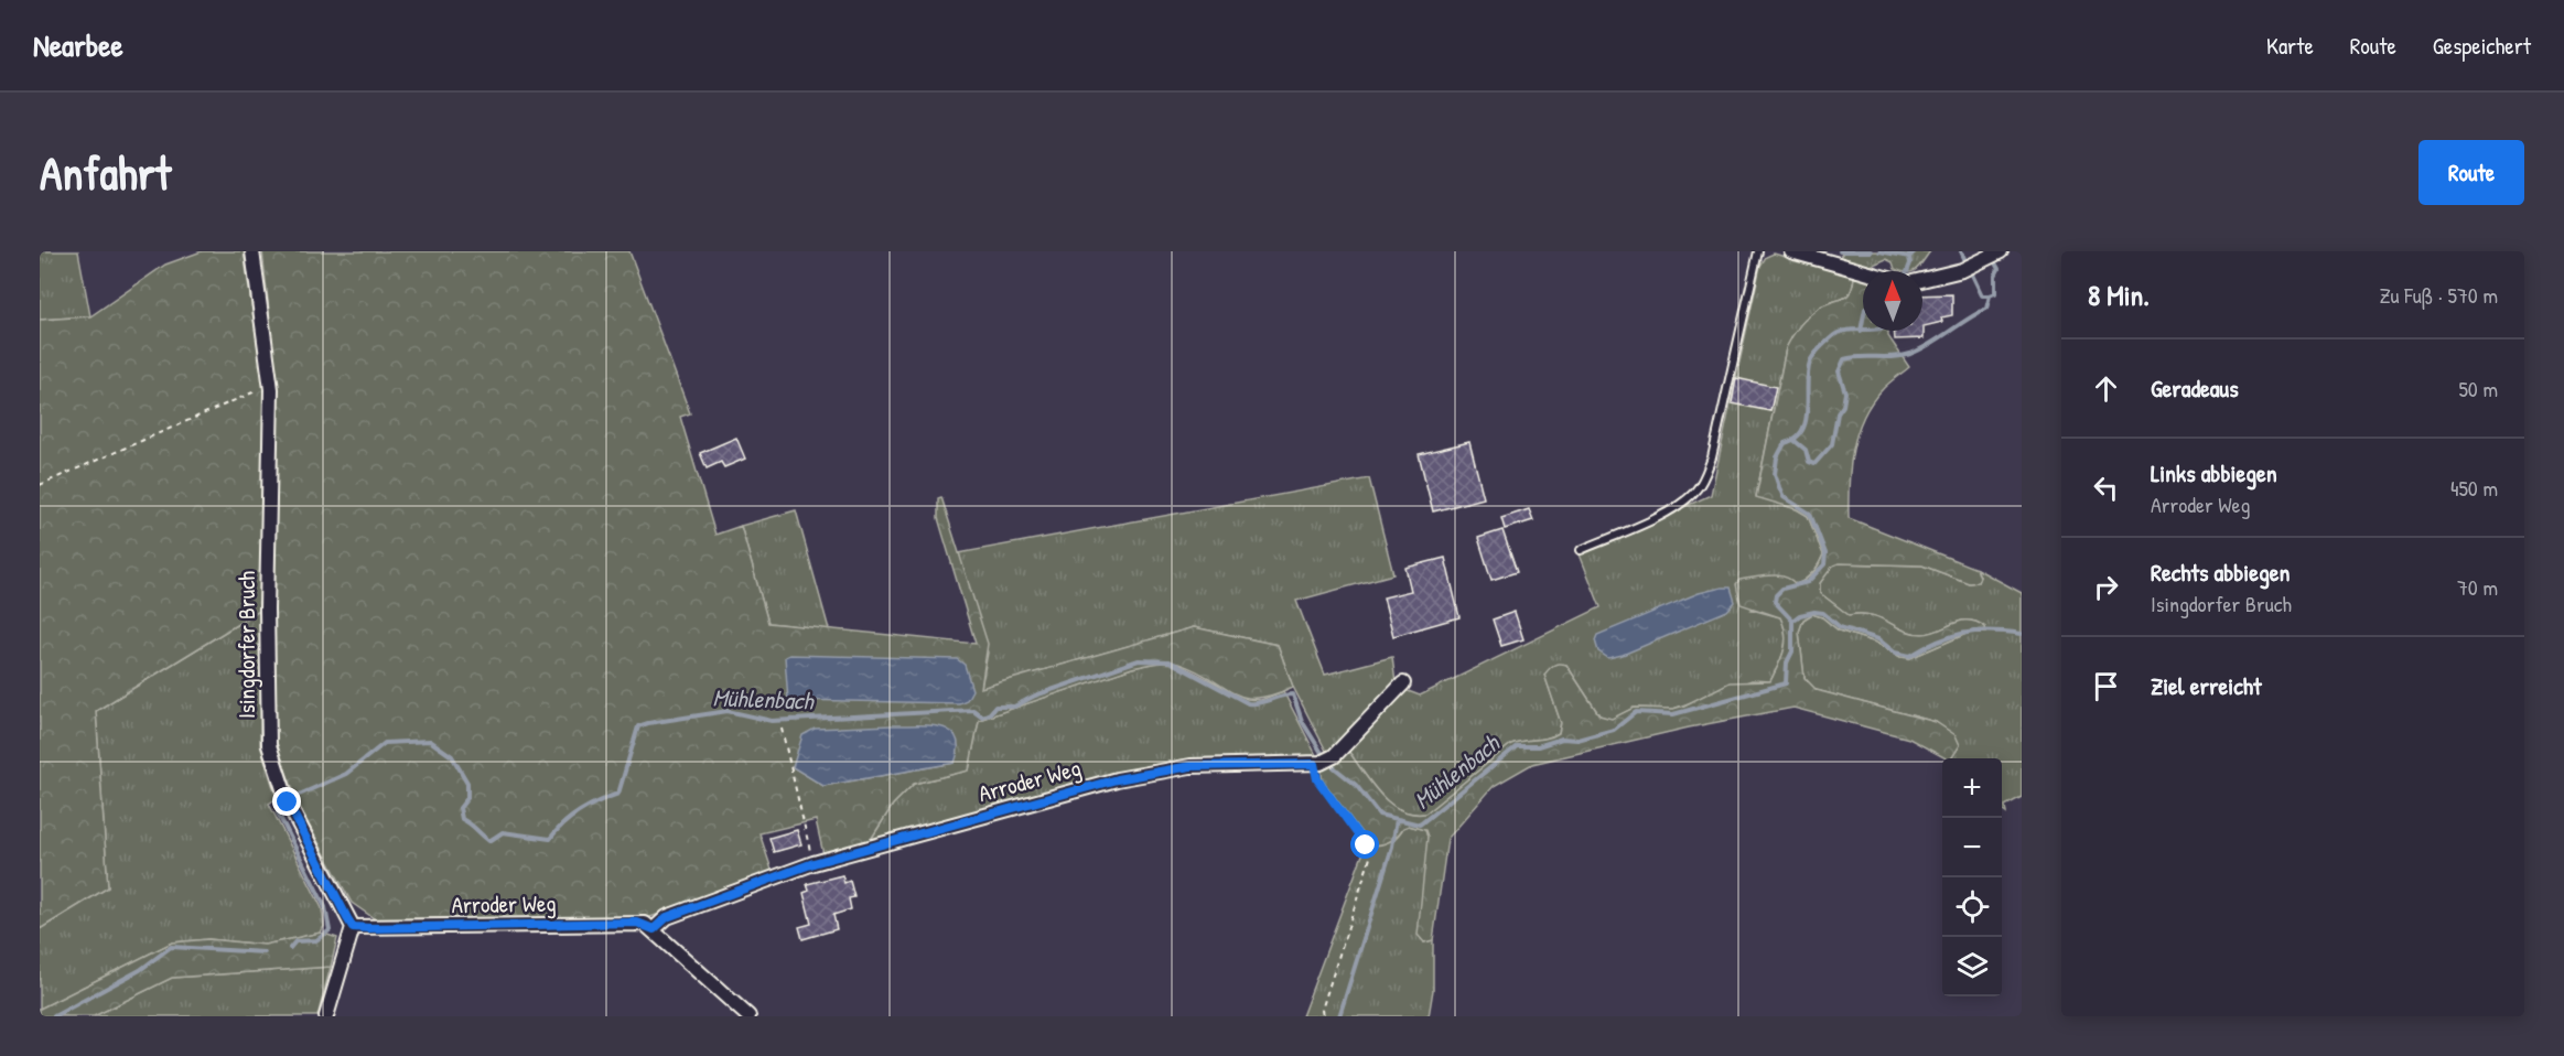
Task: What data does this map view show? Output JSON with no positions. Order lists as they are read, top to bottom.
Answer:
{
  "streets": {
    "street": ["Isingdorfer Bruch", "Arroder Weg"]
  },
  "crossings": [
    ["Isingdorfer Bruch", "Arroder Weg"]
  ],
  "water": ["Mühlenbach"],
  "north": "top",
  "page": {
    "header": "Nearbee",
    "nav": ["Karte", "Route", "Gespeichert"],
    "buttons": "Route",
    "title": "Anfahrt",
    "heading": ["8 Min.", "Zu Fuß · 570 m"],
    "list": [
      ["Geradeaus", "50 m"],
      ["Links abbiegen", "Arroder Weg", "450 m"],
      ["Rechts abbiegen", "Isingdorfer Bruch", "70 m"],
      "Ziel erreicht"
    ],
    "map_buttons": ["+", "−"]
  }
}
